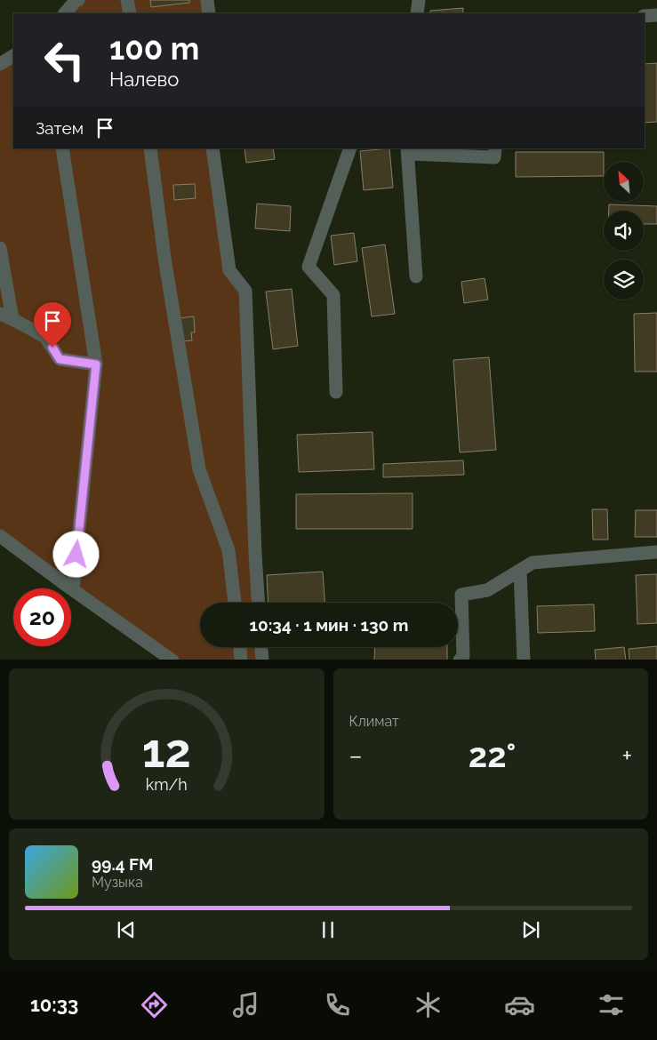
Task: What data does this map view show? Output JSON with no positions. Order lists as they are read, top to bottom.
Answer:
{
  "north": "top left",
  "page": {
    "turn": ["100 m", "Налево"],
    "then": "Затем",
    "limit": "20",
    "trip": "10:34 · 1 мин · 130 m",
    "tile": "Климат",
    "heat": ["−", "22°", "+"],
    "song": ["99.4 FM", "Музыка"],
    "tabs": "10:33",
    "gauge": ["12", "km/h"]
  }
}
